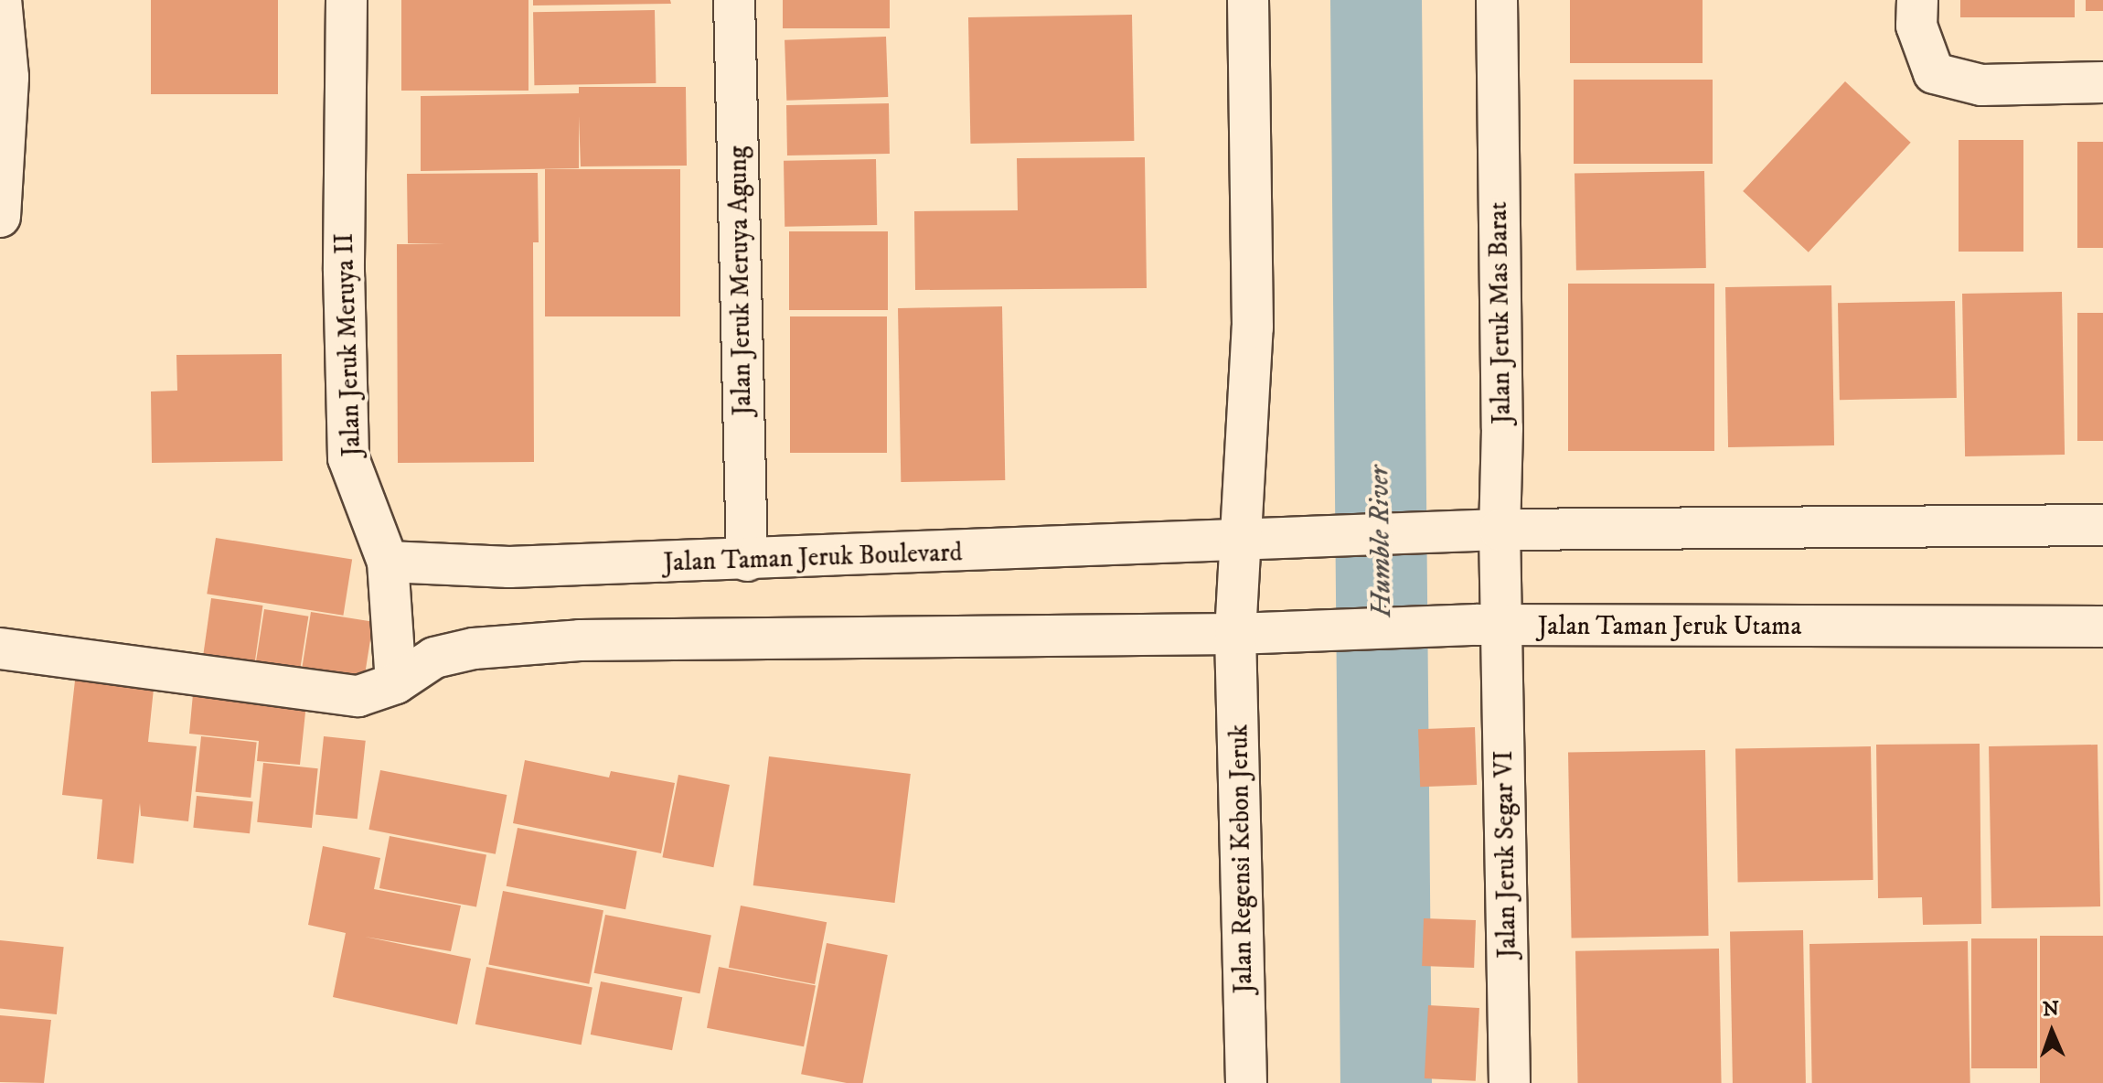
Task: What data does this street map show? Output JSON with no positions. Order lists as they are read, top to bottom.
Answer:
{
  "streets": {
    "street": [
      "Jalan Jeruk Meruya Agung",
      "Jalan Jeruk Mas Barat",
      "Jalan Jeruk Meruya II",
      "Jalan Taman Jeruk Boulevard",
      "Jalan Taman Jeruk Utama",
      "Jalan Jeruk Segar VI",
      "Jalan Regensi Kebon Jeruk"
    ]
  },
  "crossings": [
    ["Jalan Jeruk Meruya Agung", "Jalan Taman Jeruk Boulevard"],
    ["Jalan Jeruk Mas Barat", "Jalan Taman Jeruk Utama"],
    ["Jalan Jeruk Mas Barat", "Jalan Jeruk Segar VI"],
    ["Jalan Jeruk Meruya II", "Jalan Taman Jeruk Boulevard"],
    ["Jalan Taman Jeruk Boulevard", "Jalan Regensi Kebon Jeruk"],
    ["Jalan Taman Jeruk Utama", "Jalan Jeruk Segar VI"],
    ["Jalan Taman Jeruk Utama", "Jalan Regensi Kebon Jeruk"]
  ],
  "water": ["Humble River"],
  "north": "top"
}
